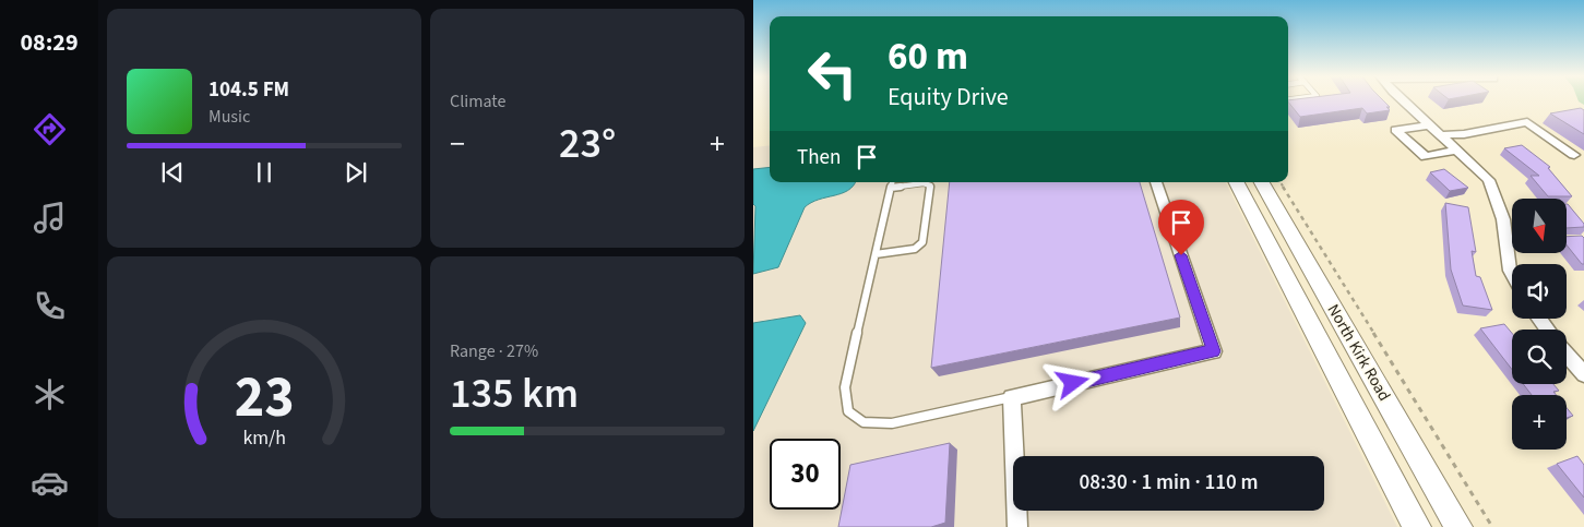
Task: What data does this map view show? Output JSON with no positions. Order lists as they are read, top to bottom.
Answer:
{
  "streets": {
    "main road": ["North Kirk Road"]
  },
  "north": "bottom",
  "page": {
    "tabs": "08:29",
    "tile": [
      "Climate",
      ["Range · 27%", "135 km"]
    ],
    "turn": ["60 m", "Equity Drive"],
    "song": ["104.5 FM", "Music"],
    "heat": ["−", "23°", "+"],
    "then": "Then",
    "map_buttons": "+",
    "limit": "30",
    "trip": "08:30 · 1 min · 110 m",
    "gauge": ["23", "km/h"]
  }
}
